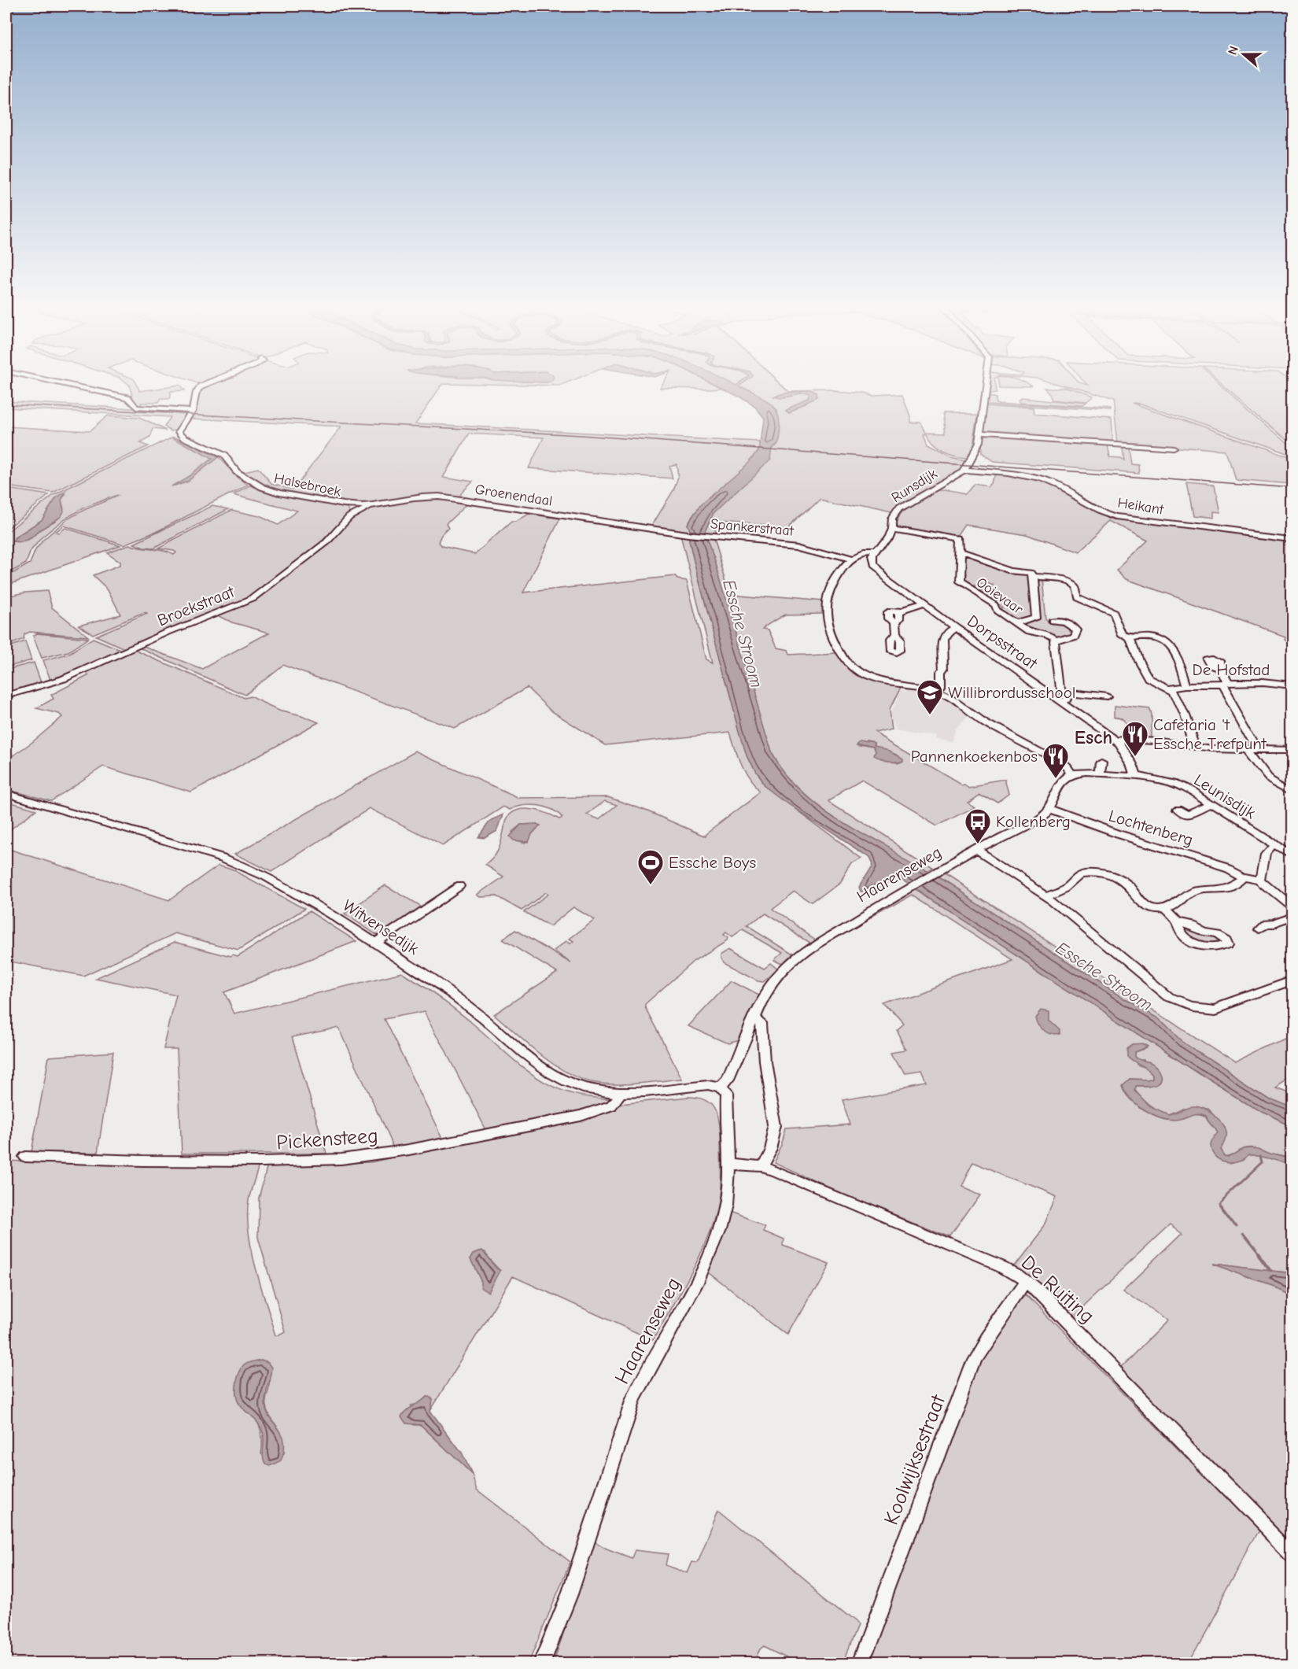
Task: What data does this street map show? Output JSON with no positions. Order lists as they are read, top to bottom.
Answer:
{
  "streets": {
    "street": [
      "Halsebroek",
      "Runsdijk",
      "Groenendaal",
      "Heikant",
      "Spankerstraat",
      "Ooievaar",
      "Broekstraat",
      "Dorpsstraat",
      "De Hofstad",
      "Leunisdijk",
      "Lochtenberg",
      "Haarenseweg",
      "Witvensedijk",
      "Pickensteeg",
      "De Ruiting",
      "Koolwijksestraat"
    ]
  },
  "crossings": [
    ["Halsebroek", "Groenendaal"],
    ["Halsebroek", "Broekstraat"],
    ["Runsdijk", "Heikant"],
    ["Runsdijk", "Dorpsstraat"],
    ["Groenendaal", "Spankerstraat"],
    ["Groenendaal", "Broekstraat"],
    ["Dorpsstraat", "Leunisdijk"],
    ["Lochtenberg", "Haarenseweg"],
    ["Haarenseweg", "Witvensedijk"],
    ["Haarenseweg", "De Ruiting"],
    ["Witvensedijk", "Pickensteeg"],
    ["De Ruiting", "Koolwijksestraat"]
  ],
  "districts": ["Esch"],
  "water": ["Essche Stroom"],
  "places": {
    "school or university": ["Willibrordusschool"],
    "restaurant": ["Cafetaria 't Essche Trefpunt", "Pannenkoekenbos"],
    "bus stop": ["Kollenberg"],
    "sports": ["Essche Boys"]
  },
  "north": "left"
}
